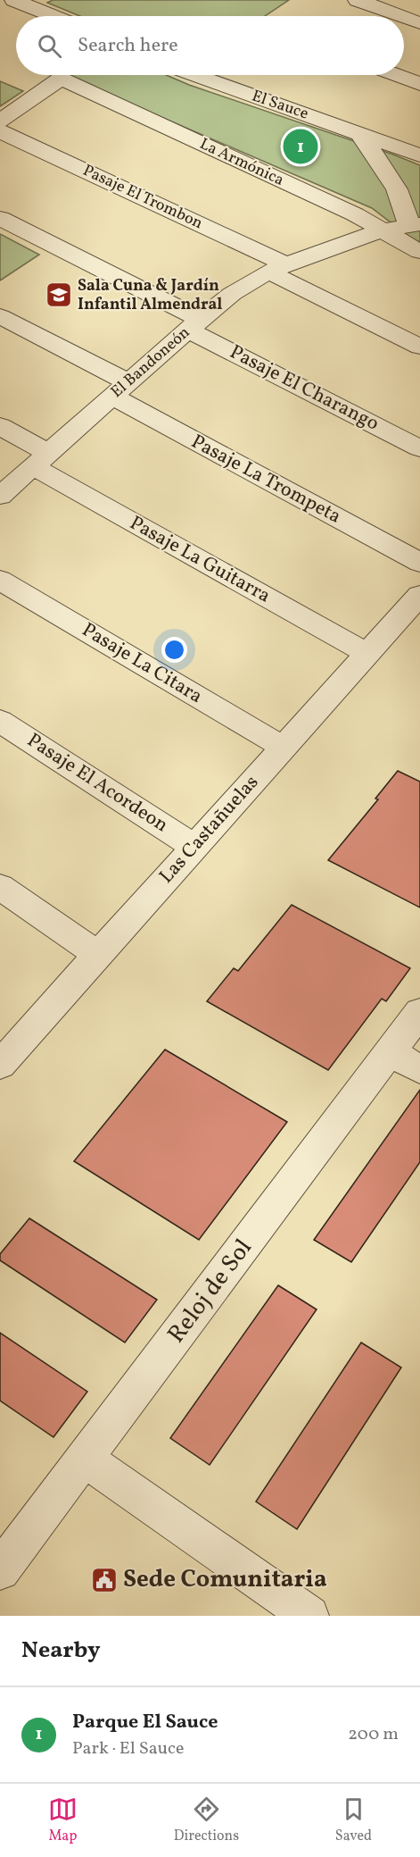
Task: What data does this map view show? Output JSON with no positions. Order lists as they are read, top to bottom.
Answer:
{
  "streets": {
    "street": [
      "El Sauce",
      "La Armónica",
      "Pasaje El Trombon",
      "El Bandoneón",
      "Pasaje El Charango",
      "Pasaje La Trompeta",
      "Pasaje La Guitarra",
      "Pasaje La Citara",
      "Pasaje El Acordeon",
      "Las Castañuelas",
      "Reloj de Sol"
    ]
  },
  "crossings": [
    ["El Sauce", "El Bandoneón"],
    ["La Armónica", "El Bandoneón"],
    ["Pasaje El Trombon", "El Bandoneón"],
    ["El Bandoneón", "Pasaje El Charango"],
    ["El Bandoneón", "Pasaje La Trompeta"],
    ["El Bandoneón", "Pasaje La Guitarra"],
    ["Pasaje La Guitarra", "Las Castañuelas"],
    ["Pasaje La Citara", "Las Castañuelas"],
    ["Pasaje El Acordeon", "Las Castañuelas"]
  ],
  "places": {
    "school or university": ["Sala Cuna & Jardín Infantil Almendral"],
    "public building": ["Sede Comunitaria"]
  },
  "page": {
    "search": "Search here",
    "pins": "1",
    "heading": "Nearby",
    "list": [
      {
        "mark": "1",
        "name": "Parque El Sauce",
        "note": "Park · El Sauce",
        "value": "200 m"
      }
    ],
    "nav": ["Map", "Directions", "Saved"]
  }
}
